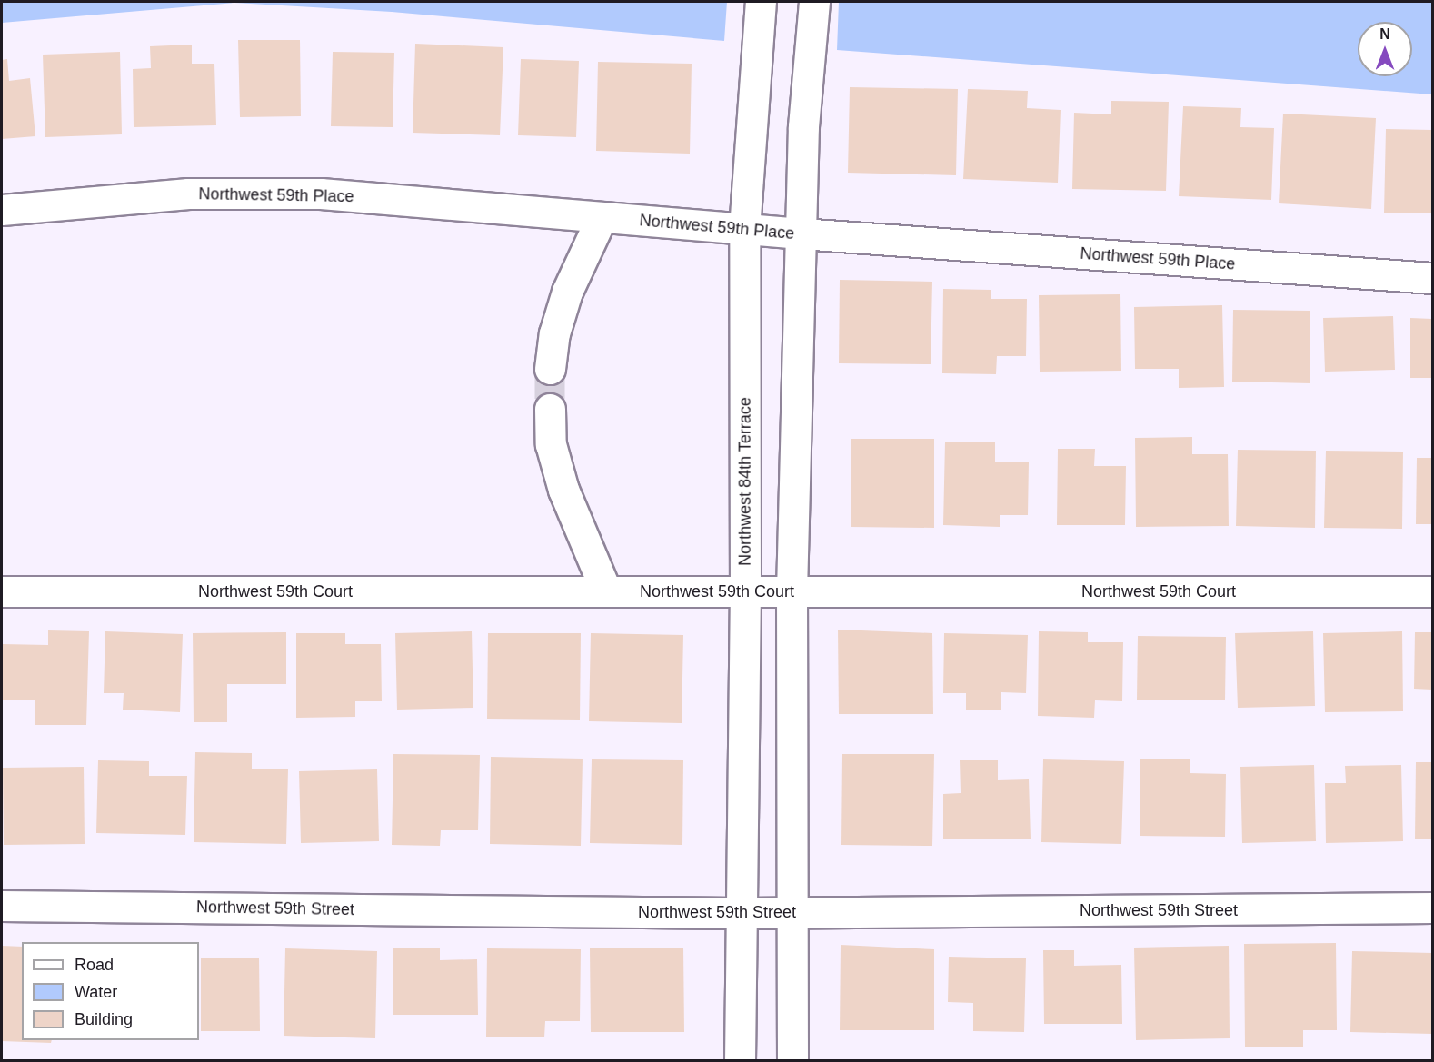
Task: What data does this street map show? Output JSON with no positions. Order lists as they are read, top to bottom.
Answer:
{
  "streets": {
    "street": [
      "Northwest 59th Place",
      "Northwest 84th Terrace",
      "Northwest 59th Court",
      "Northwest 59th Street"
    ]
  },
  "crossings": [
    ["Northwest 59th Place", "Northwest 84th Terrace"],
    ["Northwest 84th Terrace", "Northwest 59th Court"],
    ["Northwest 84th Terrace", "Northwest 59th Street"]
  ],
  "legend": ["Road", "Water", "Building"],
  "north": "top"
}
